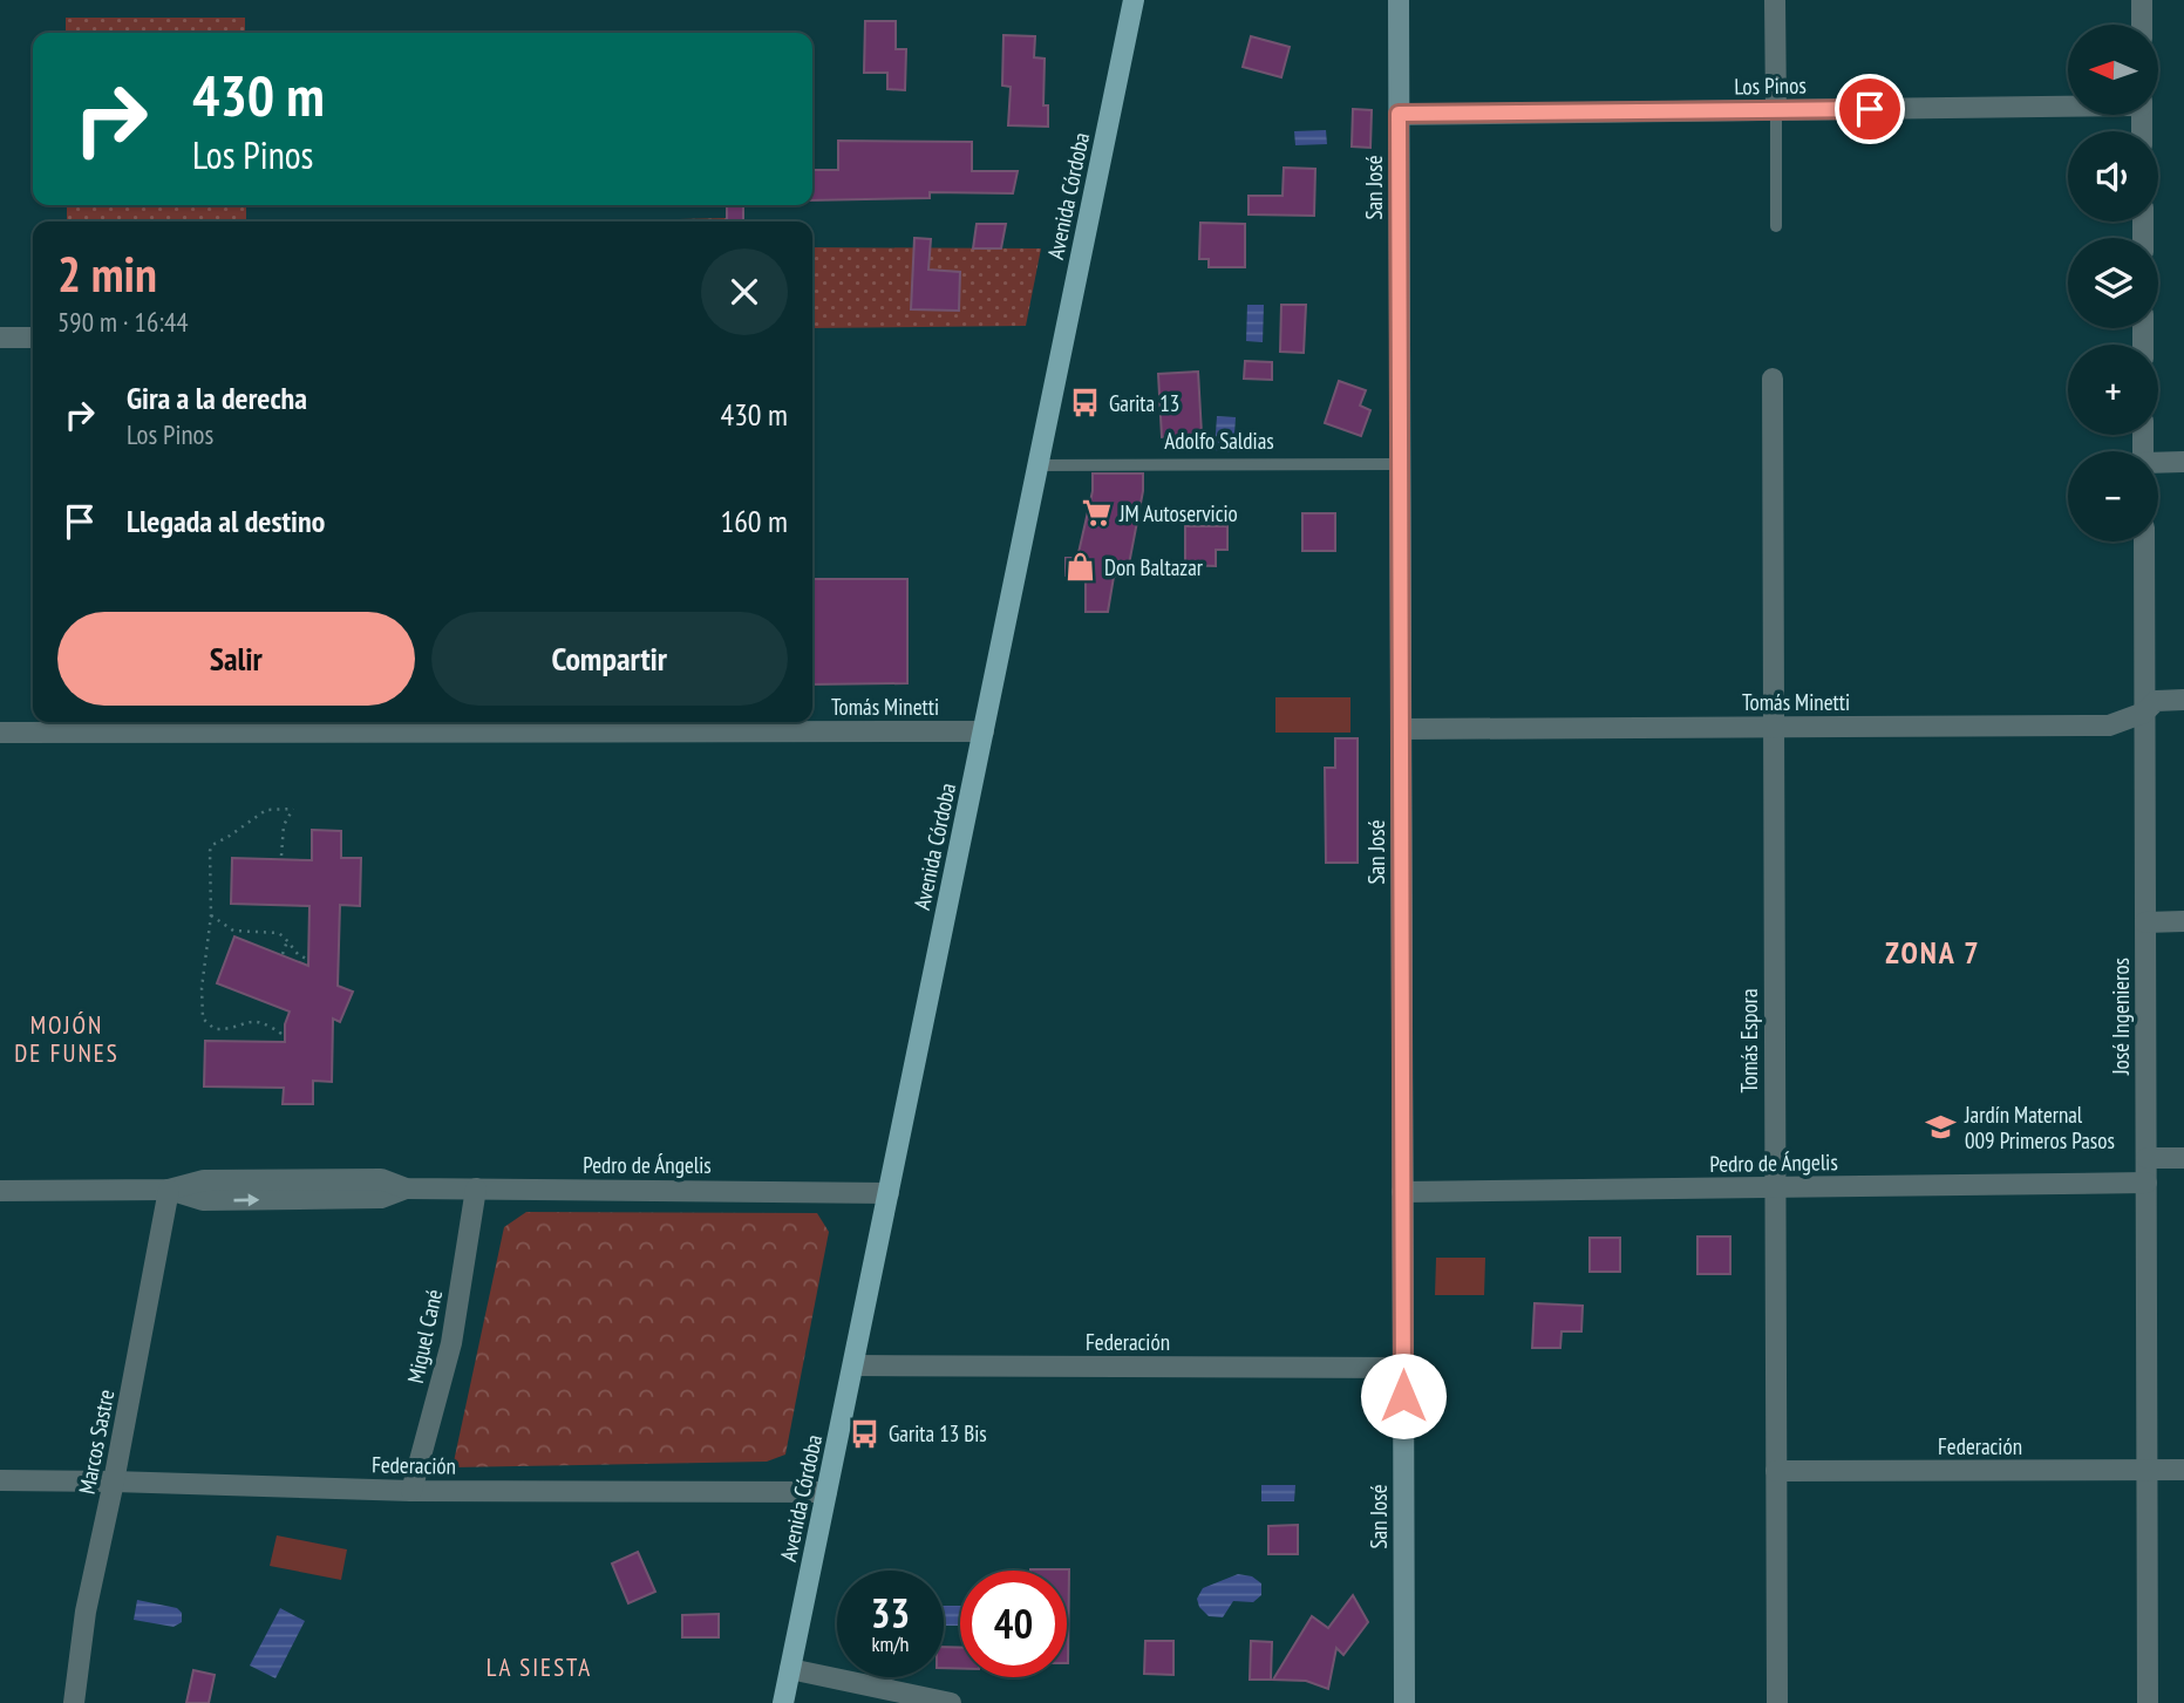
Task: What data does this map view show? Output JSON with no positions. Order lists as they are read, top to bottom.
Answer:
{
  "streets": {
    "main road": ["Avenida Córdoba"],
    "street": [
      "Los Pinos",
      "San José",
      "Tomás Minetti",
      "José Ingenieros",
      "Tomás Espora",
      "Pedro de Ángelis",
      "Miguel Cané",
      "Federación",
      "Marcos Sastre"
    ],
    "lane": ["Adolfo Saldias"]
  },
  "crossings": [
    ["Los Pinos", "San José"],
    ["San José", "Adolfo Saldias"],
    ["San José", "Tomás Minetti"],
    ["San José", "Pedro de Ángelis"],
    ["San José", "Federación"],
    ["Avenida Córdoba", "Adolfo Saldias"],
    ["Avenida Córdoba", "Tomás Minetti"],
    ["Avenida Córdoba", "Pedro de Ángelis"],
    ["Avenida Córdoba", "Federación"],
    ["Tomás Minetti", "José Ingenieros"],
    ["Tomás Minetti", "Tomás Espora"],
    ["José Ingenieros", "Pedro de Ángelis"],
    ["José Ingenieros", "Federación"],
    ["Tomás Espora", "Pedro de Ángelis"],
    ["Tomás Espora", "Federación"],
    ["Pedro de Ángelis", "Miguel Cané"],
    ["Pedro de Ángelis", "Marcos Sastre"],
    ["Miguel Cané", "Federación"],
    ["Federación", "Marcos Sastre"]
  ],
  "districts": ["ZONA 7", "MOJÓN DE FUNES", "LA SIESTA"],
  "places": {
    "bus stop": ["Garita 13", "Garita 13 Bis"],
    "supermarket": ["JM Autoservicio"],
    "shop": ["Don Baltazar"],
    "school or university": ["Jardín Maternal 009 Primeros Pasos"]
  },
  "north": "left",
  "page": {
    "map_buttons": ["+", "−"],
    "turn": ["430 m", "Los Pinos"],
    "heading": ["2 min", "590 m · 16:44"],
    "list": [
      {
        "name": "Gira a la derecha",
        "note": "Los Pinos",
        "value": "430 m"
      },
      {
        "name": "Llegada al destino",
        "value": "160 m"
      }
    ],
    "buttons": ["Salir", "Compartir"],
    "speed": "33 km/h",
    "limit": "40"
  }
}
